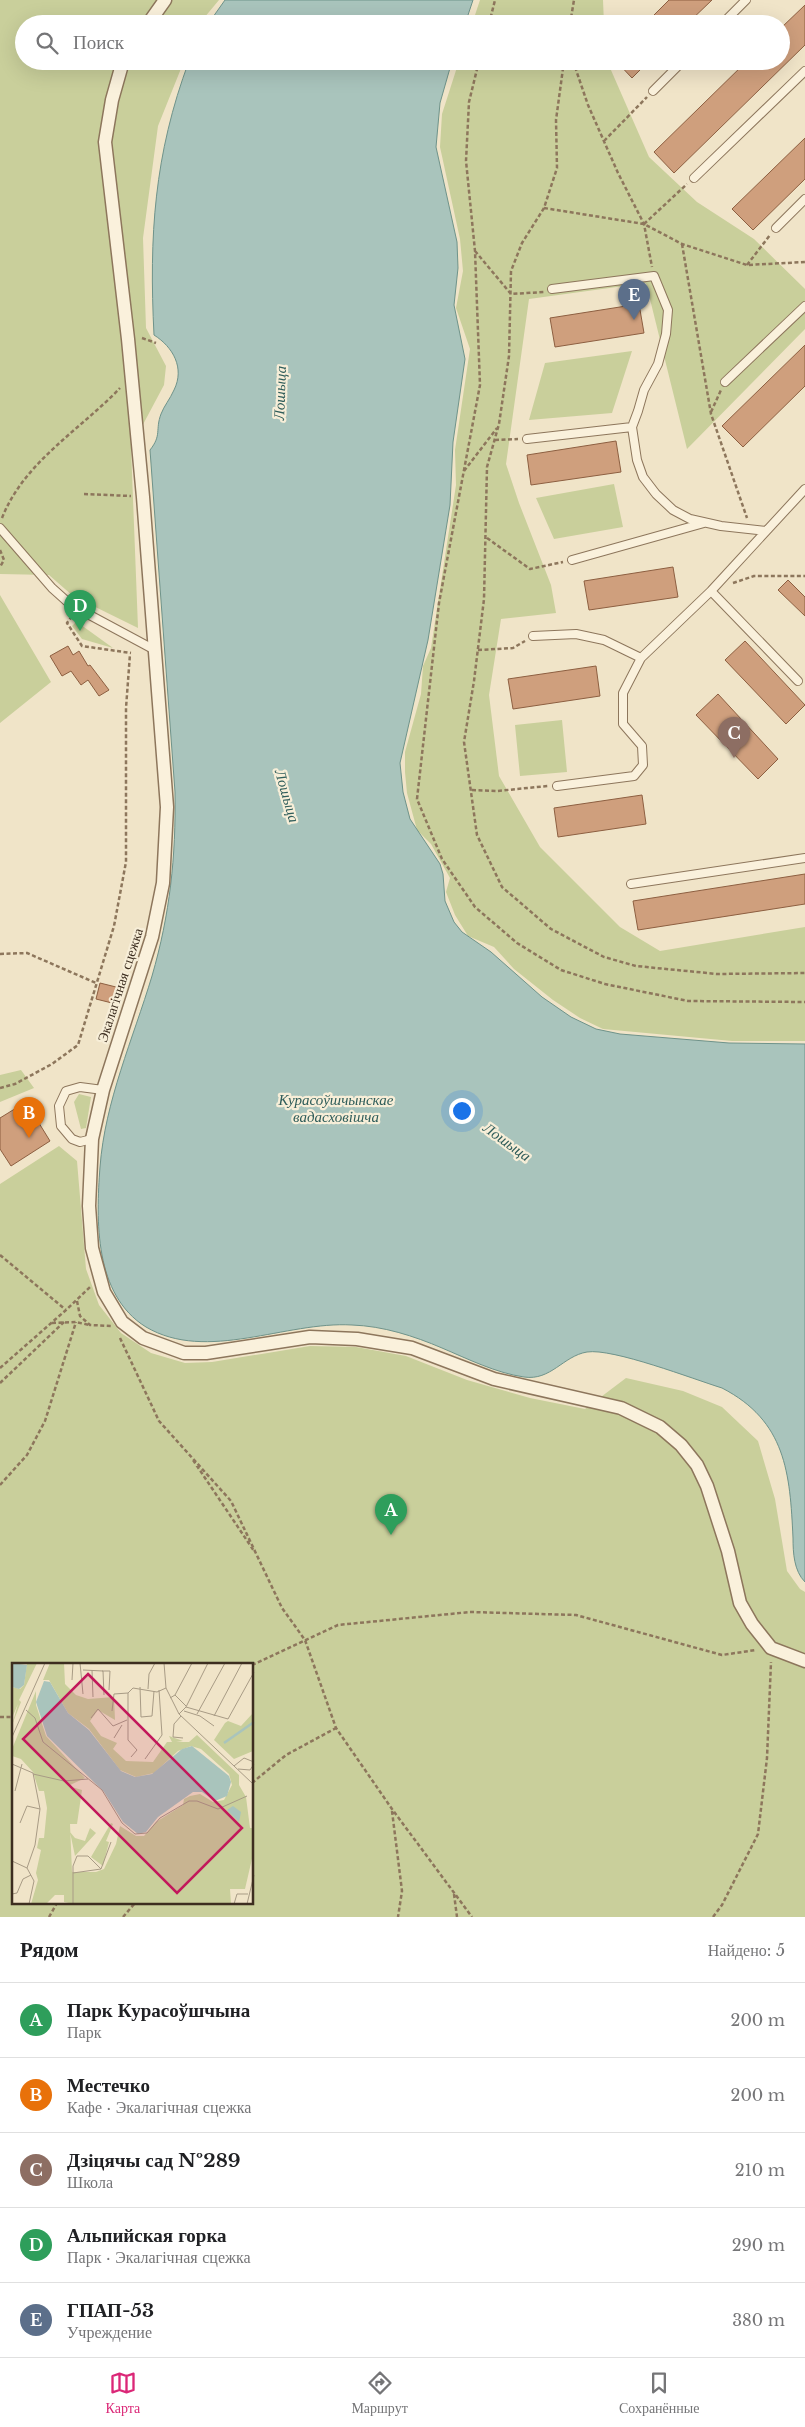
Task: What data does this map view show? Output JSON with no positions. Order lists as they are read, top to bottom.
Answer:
{
  "streets": {
    "street": ["Экалагічная сцежка"]
  },
  "water": ["Лошыца", "Курасоўшчынскае вадасховішча"],
  "page": {
    "search": "Поиск",
    "pins": [
      "E",
      "D",
      "C",
      "B",
      "A"
    ],
    "heading": ["Рядом", "Найдено: 5"],
    "list": [
      {
        "mark": "A",
        "name": "Парк Курасоўшчына",
        "note": "Парк",
        "value": "200 m"
      },
      {
        "mark": "B",
        "name": "Местечко",
        "note": "Кафе · Экалагічная сцежка",
        "value": "200 m"
      },
      {
        "mark": "C",
        "name": "Дзіцячы сад №289",
        "note": "Школа",
        "value": "210 m"
      },
      {
        "mark": "D",
        "name": "Альпийская горка",
        "note": "Парк · Экалагічная сцежка",
        "value": "290 m"
      },
      {
        "mark": "E",
        "name": "ГПАП-53",
        "note": "Учреждение",
        "value": "380 m"
      }
    ],
    "nav": ["Карта", "Маршрут", "Сохранённые"]
  }
}
